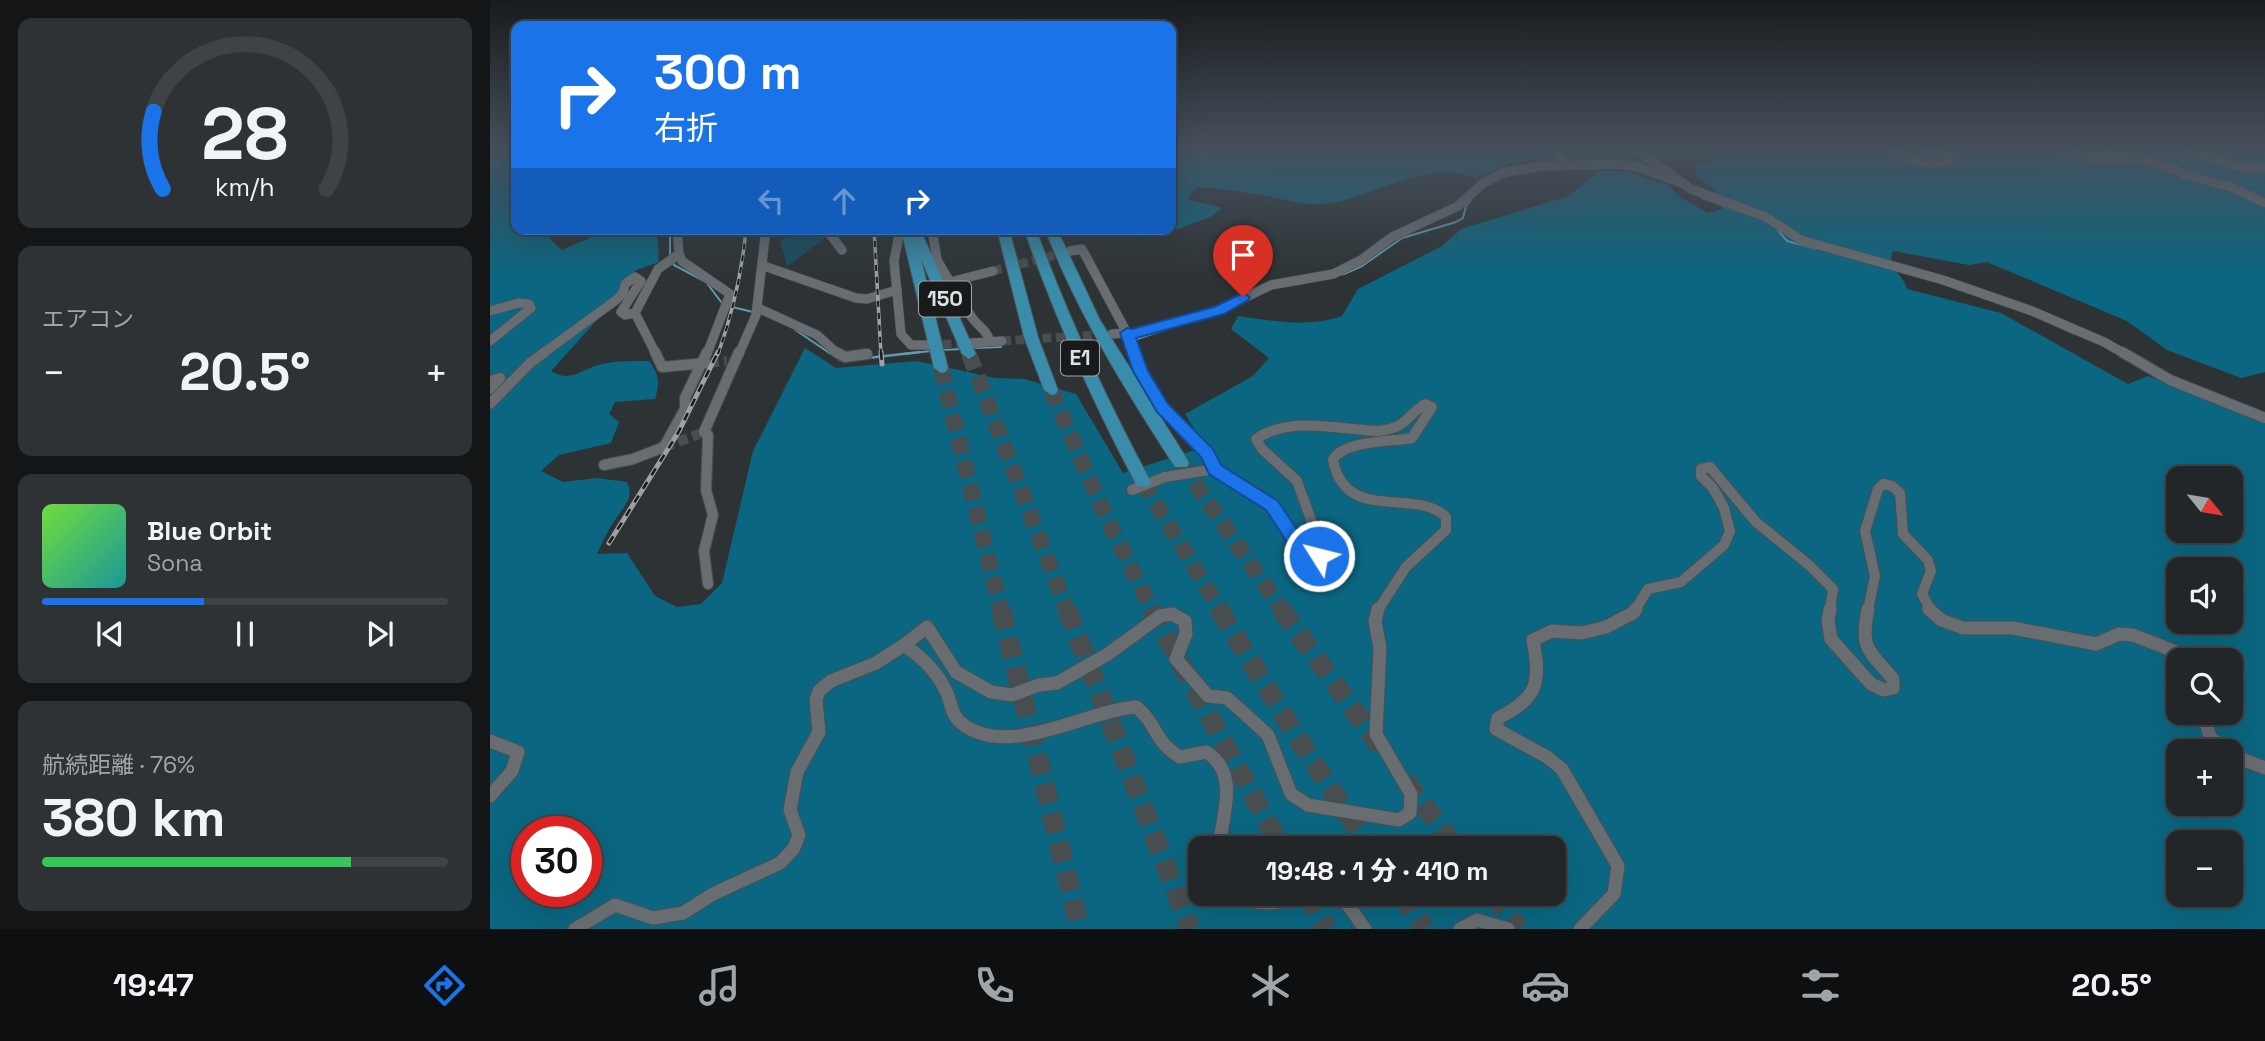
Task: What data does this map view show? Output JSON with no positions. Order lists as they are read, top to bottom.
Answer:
{
  "streets": {
    "highway": ["150", "E1"]
  },
  "north": "bottom right",
  "page": {
    "turn": ["300 m", "右折"],
    "tile": [
      "エアコン",
      ["航続距離 · 76%", "380 km"]
    ],
    "heat": ["−", "20.5°", "+"],
    "map_buttons": ["+", "−"],
    "song": ["Blue Orbit", "Sona"],
    "limit": "30",
    "trip": "19:48 · 1 分 · 410 m",
    "tabs": ["19:47", "20.5°"],
    "gauge": ["28", "km/h"]
  }
}
